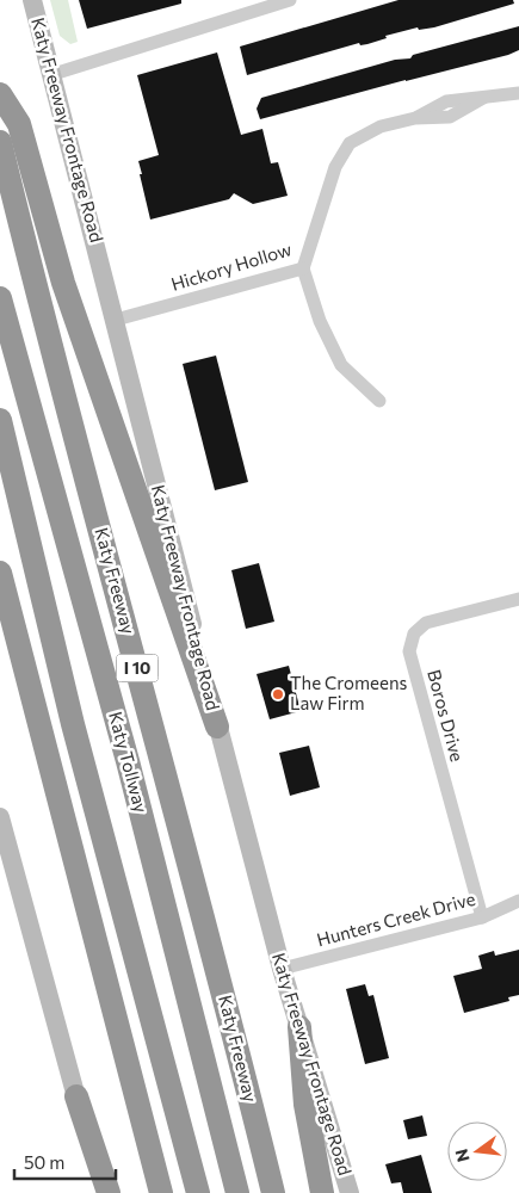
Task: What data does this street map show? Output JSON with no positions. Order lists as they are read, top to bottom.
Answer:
{
  "streets": {
    "highway": ["Katy Freeway", "I 10", "Katy Tollway"],
    "main road": ["Katy Freeway Frontage Road"],
    "street": ["Hickory Hollow", "Boros Drive", "Hunters Creek Drive"]
  },
  "crossings": [
    ["Katy Freeway Frontage Road", "Hickory Hollow"],
    ["Katy Freeway Frontage Road", "Hunters Creek Drive"],
    ["Boros Drive", "Hunters Creek Drive"]
  ],
  "places": ["The Cromeens Law Firm"],
  "scale_bar": "50 m",
  "north": "left"
}
